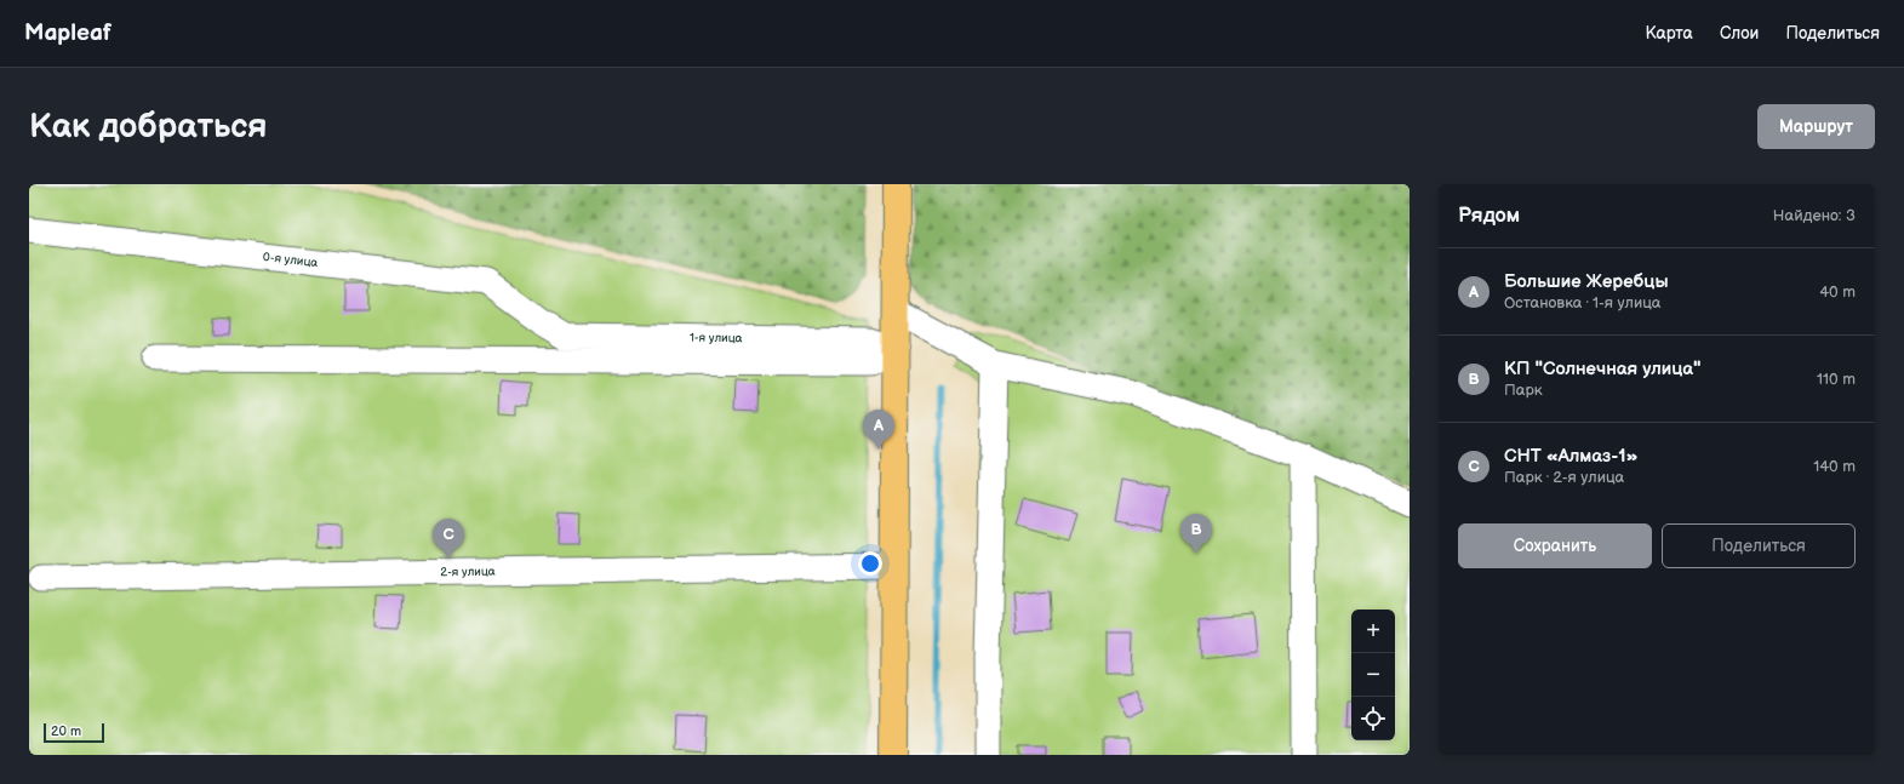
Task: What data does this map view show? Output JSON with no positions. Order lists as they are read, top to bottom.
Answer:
{
  "streets": {
    "street": ["0-я улица", "1-я улица", "2-я улица"]
  },
  "crossings": [
    ["0-я улица", "1-я улица"]
  ],
  "scale_bar": "20 m",
  "page": {
    "header": "Mapleaf",
    "nav": ["Карта", "Слои", "Поделиться"],
    "buttons": [
      "Маршрут",
      ["Сохранить", "Поделиться"]
    ],
    "title": "Как добраться",
    "heading": ["Рядом", "Найдено: 3"],
    "list": [
      {
        "mark": "A",
        "name": "Большие Жеребцы",
        "note": "Остановка · 1-я улица",
        "value": "40 m"
      },
      {
        "mark": "B",
        "name": "КП \"Солнечная улица\"",
        "note": "Парк",
        "value": "110 m"
      },
      {
        "mark": "C",
        "name": "СНТ «Алмаз-1»",
        "note": "Парк · 2-я улица",
        "value": "140 m"
      }
    ],
    "pins": ["A", "B", "C"],
    "map_buttons": ["+", "−"],
    "scale": "20 m"
  }
}
